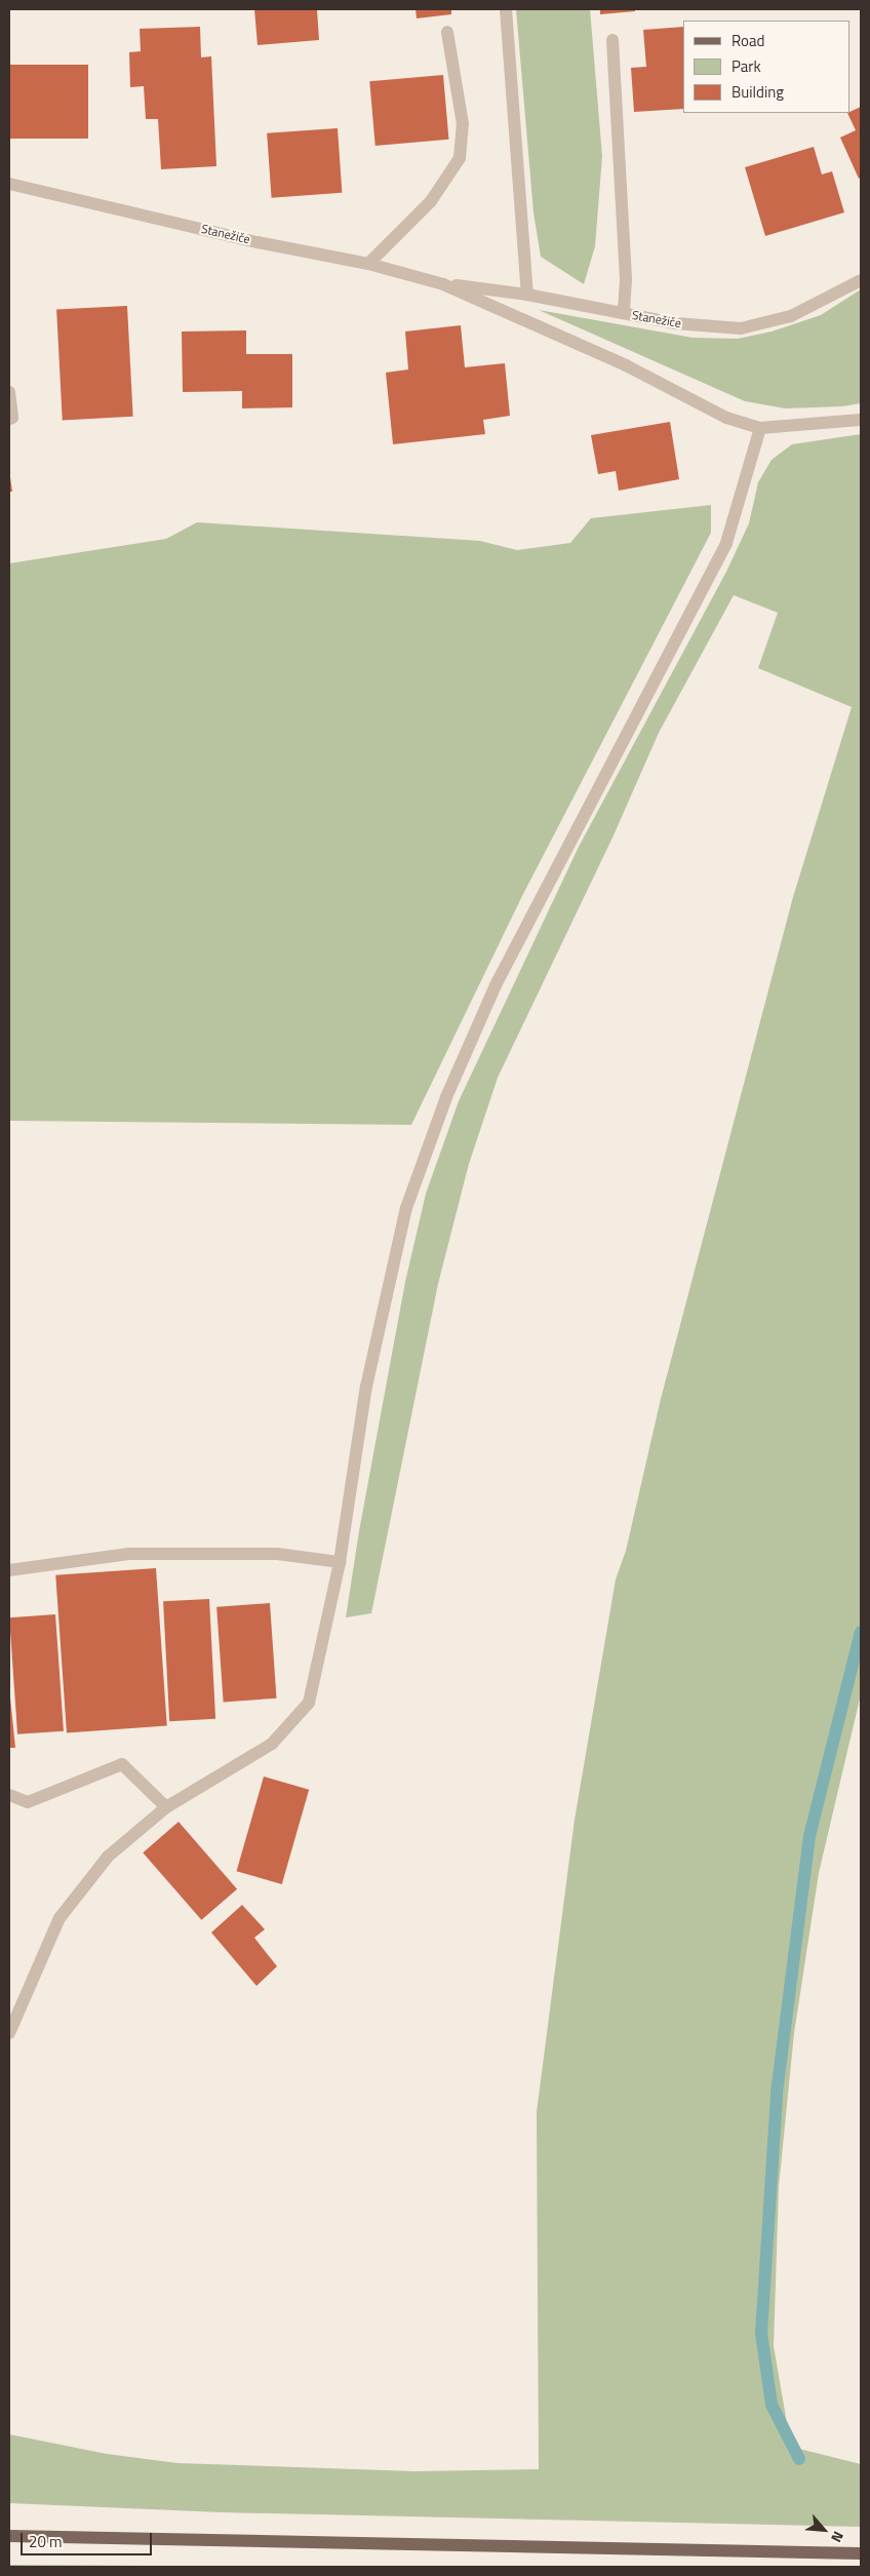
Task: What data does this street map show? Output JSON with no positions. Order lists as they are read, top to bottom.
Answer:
{
  "streets": {
    "street": ["Stanežiče"]
  },
  "legend": ["Road", "Park", "Building"],
  "scale_bar": "20 m",
  "north": "bottom right"
}
